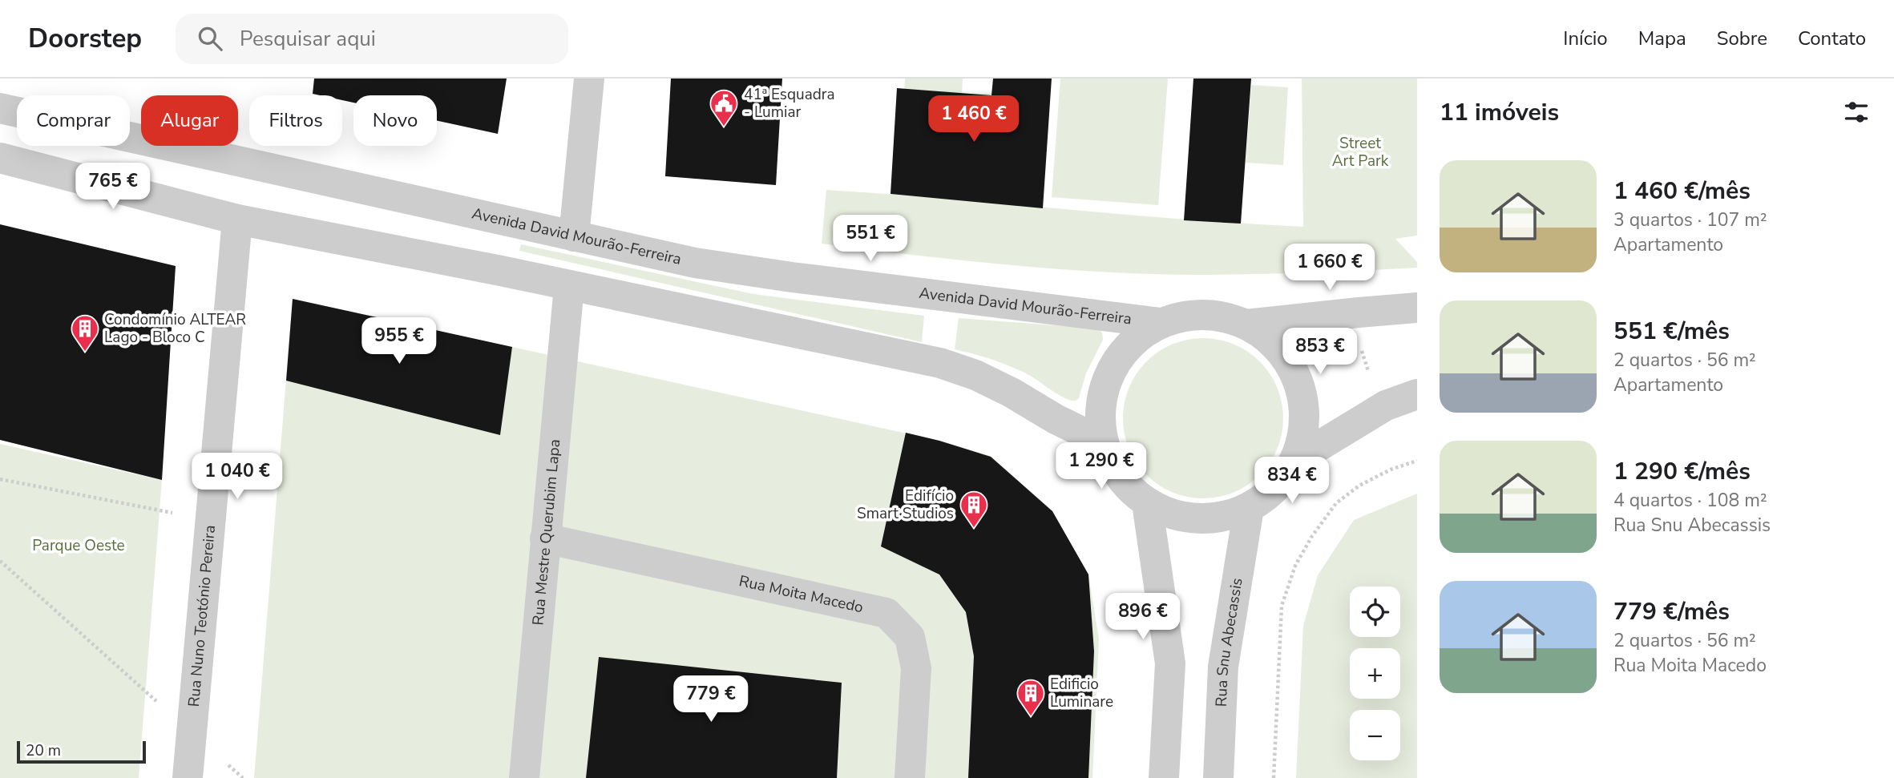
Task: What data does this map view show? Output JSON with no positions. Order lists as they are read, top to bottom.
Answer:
{
  "streets": {
    "street": [
      "Avenida David Mourão-Ferreira",
      "Rua Mestre Querubim Lapa",
      "Rua Moita Macedo",
      "Rua Nuno Teotónio Pereira",
      "Rua Snu Abecassis"
    ]
  },
  "crossings": [
    ["Rua Mestre Querubim Lapa", "Rua Moita Macedo"]
  ],
  "parks": ["Street Art Park", "Parque Oeste"],
  "places": {
    "public building": ["41ª Esquadra - Lumiar"],
    "building": ["Condomínio ALTEAR Lago - Bloco C", "Edifício Smart Studios", "Edificio Luminare"]
  },
  "scale_bar": "20 m",
  "page": {
    "header": "Doorstep",
    "search": "Pesquisar aqui",
    "nav": [
      "Início",
      "Mapa",
      "Sobre",
      "Contato"
    ],
    "heading": "11 imóveis",
    "price": [
      "1 460 €",
      "765 €",
      "551 €",
      "1 660 €",
      "955 €",
      "853 €",
      "1 290 €",
      "1 040 €",
      "834 €",
      "896 €",
      "779 €"
    ],
    "chip": [
      "Comprar",
      "Alugar",
      "Filtros",
      "Novo"
    ],
    "list": [
      {
        "name": "1 460 €/mês",
        "note": "3 quartos · 107 m² · Apartamento"
      },
      {
        "name": "551 €/mês",
        "note": "2 quartos · 56 m² · Apartamento"
      },
      {
        "name": "1 290 €/mês",
        "note": "4 quartos · 108 m² · Rua Snu Abecassis"
      },
      {
        "name": "779 €/mês",
        "note": "2 quartos · 56 m² · Rua Moita Macedo"
      }
    ],
    "map_buttons": ["+", "−"],
    "scale": "20 m"
  }
}
